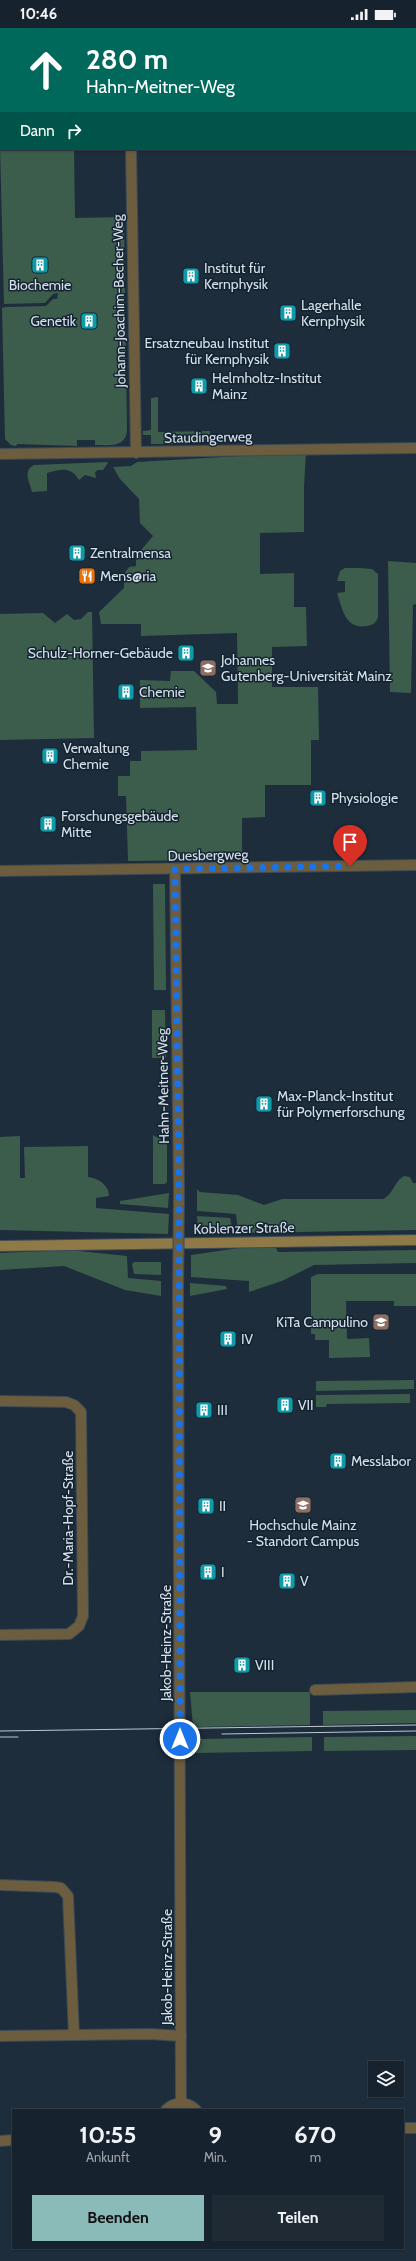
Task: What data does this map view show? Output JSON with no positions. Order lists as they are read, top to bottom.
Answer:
{
  "streets": {
    "main road": ["Koblenzer Straße"],
    "street": [
      "Johann-Joachim-Becher-Weg",
      "Staudingerweg",
      "Duesbergweg",
      "Hahn-Meitner-Weg",
      "Dr.-Maria-Hopf-Straße",
      "Jakob-Heinz-Straße"
    ]
  },
  "crossings": [
    ["Johann-Joachim-Becher-Weg", "Staudingerweg"],
    ["Duesbergweg", "Hahn-Meitner-Weg"],
    ["Hahn-Meitner-Weg", "Jakob-Heinz-Straße"]
  ],
  "places": {
    "building": [
      "Biochemie",
      "Institut für Kernphysik",
      "Lagerhalle Kernphysik",
      "Genetik",
      "Ersatzneubau Institut für Kernphysik",
      "Helmholtz-Institut Mainz",
      "Zentralmensa",
      "Schulz-Horner-Gebäude",
      "Chemie",
      "Verwaltung Chemie",
      "Physiologie",
      "Forschungsgebäude Mitte",
      "Max-Planck-Institut für Polymerforschung",
      "IV",
      "VII",
      "III",
      "Messlabor",
      "II",
      "I",
      "V",
      "VIII"
    ],
    "restaurant": ["Mens@ria"],
    "school or university": ["Johannes Gutenberg-Universität Mainz", "KiTa Campulino", "Hochschule Mainz - Standort Campus"]
  },
  "page": {
    "status": "10:46",
    "turn": ["280 m", "Hahn-Meitner-Weg"],
    "then": "Dann",
    "eta": [
      "10:55",
      "Ankunft",
      "9",
      "Min.",
      "670",
      "m"
    ],
    "buttons": ["Beenden", "Teilen"]
  }
}
